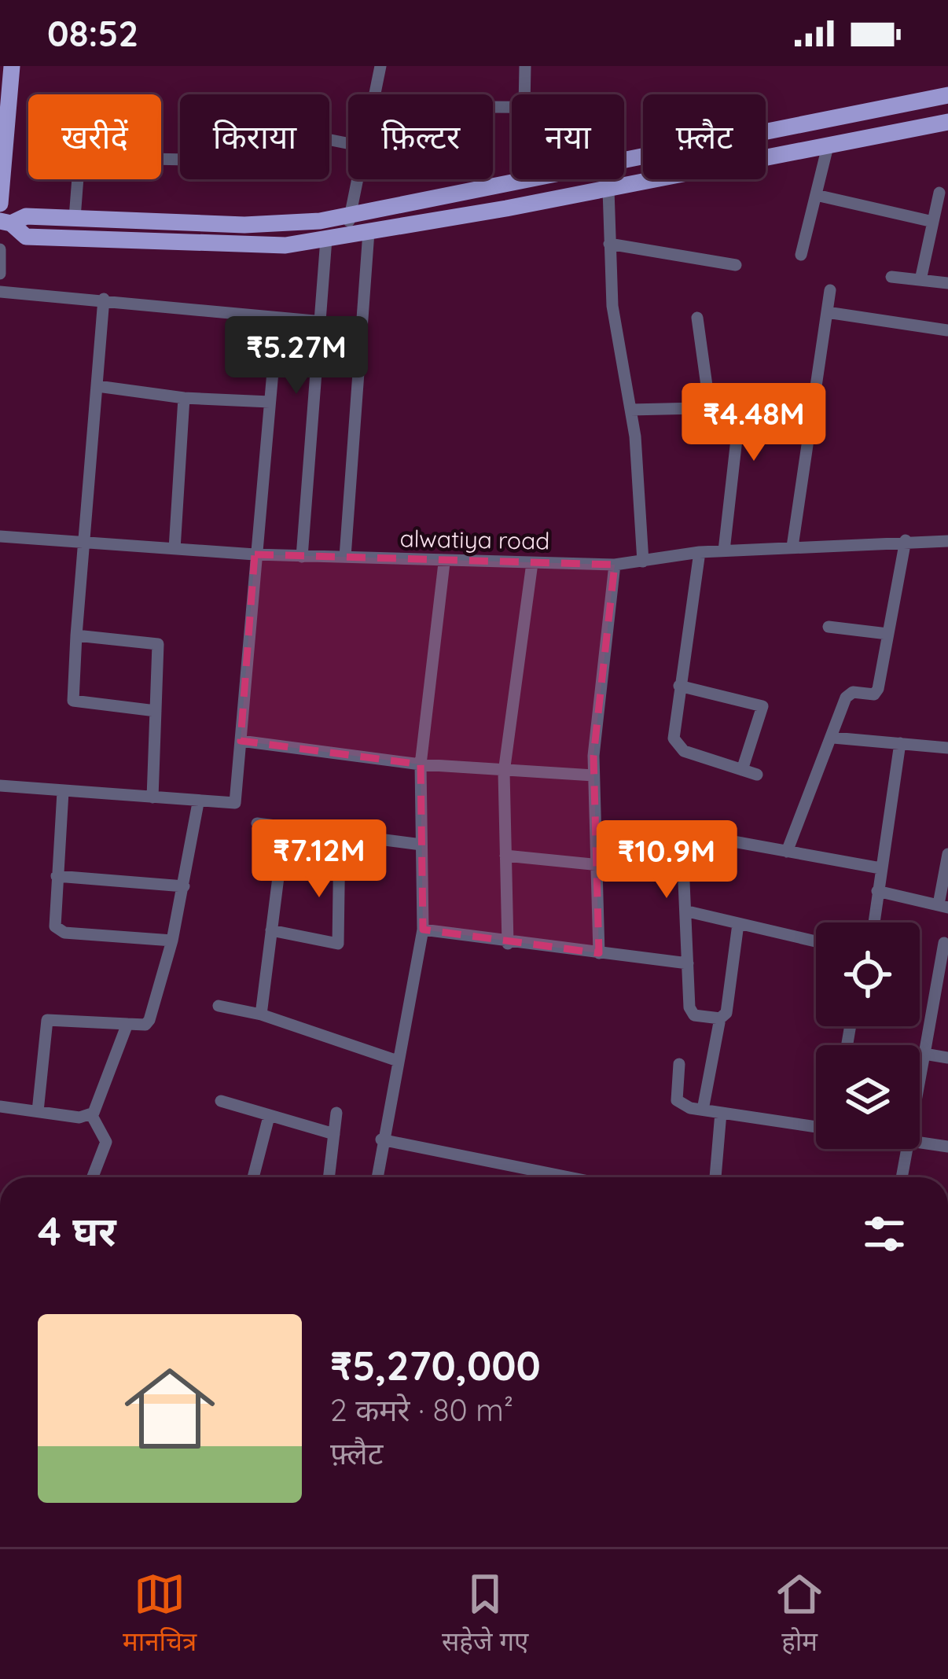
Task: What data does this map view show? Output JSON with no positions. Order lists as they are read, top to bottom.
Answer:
{
  "streets": {
    "street": ["alwatiya road"]
  },
  "page": {
    "status": "08:52",
    "chip": [
      "खरीदें",
      "किराया",
      "फ़िल्टर",
      "नया",
      "फ़्लैट"
    ],
    "price": [
      "₹5.27M",
      "₹4.48M",
      "₹7.12M",
      "₹10.9M"
    ],
    "heading": "4 घर",
    "list": [
      {
        "name": "₹5,270,000",
        "note": "2 कमरे · 80 m² · फ़्लैट"
      }
    ],
    "tabs": ["मानचित्र", "सहेजे गए", "होम"]
  }
}
